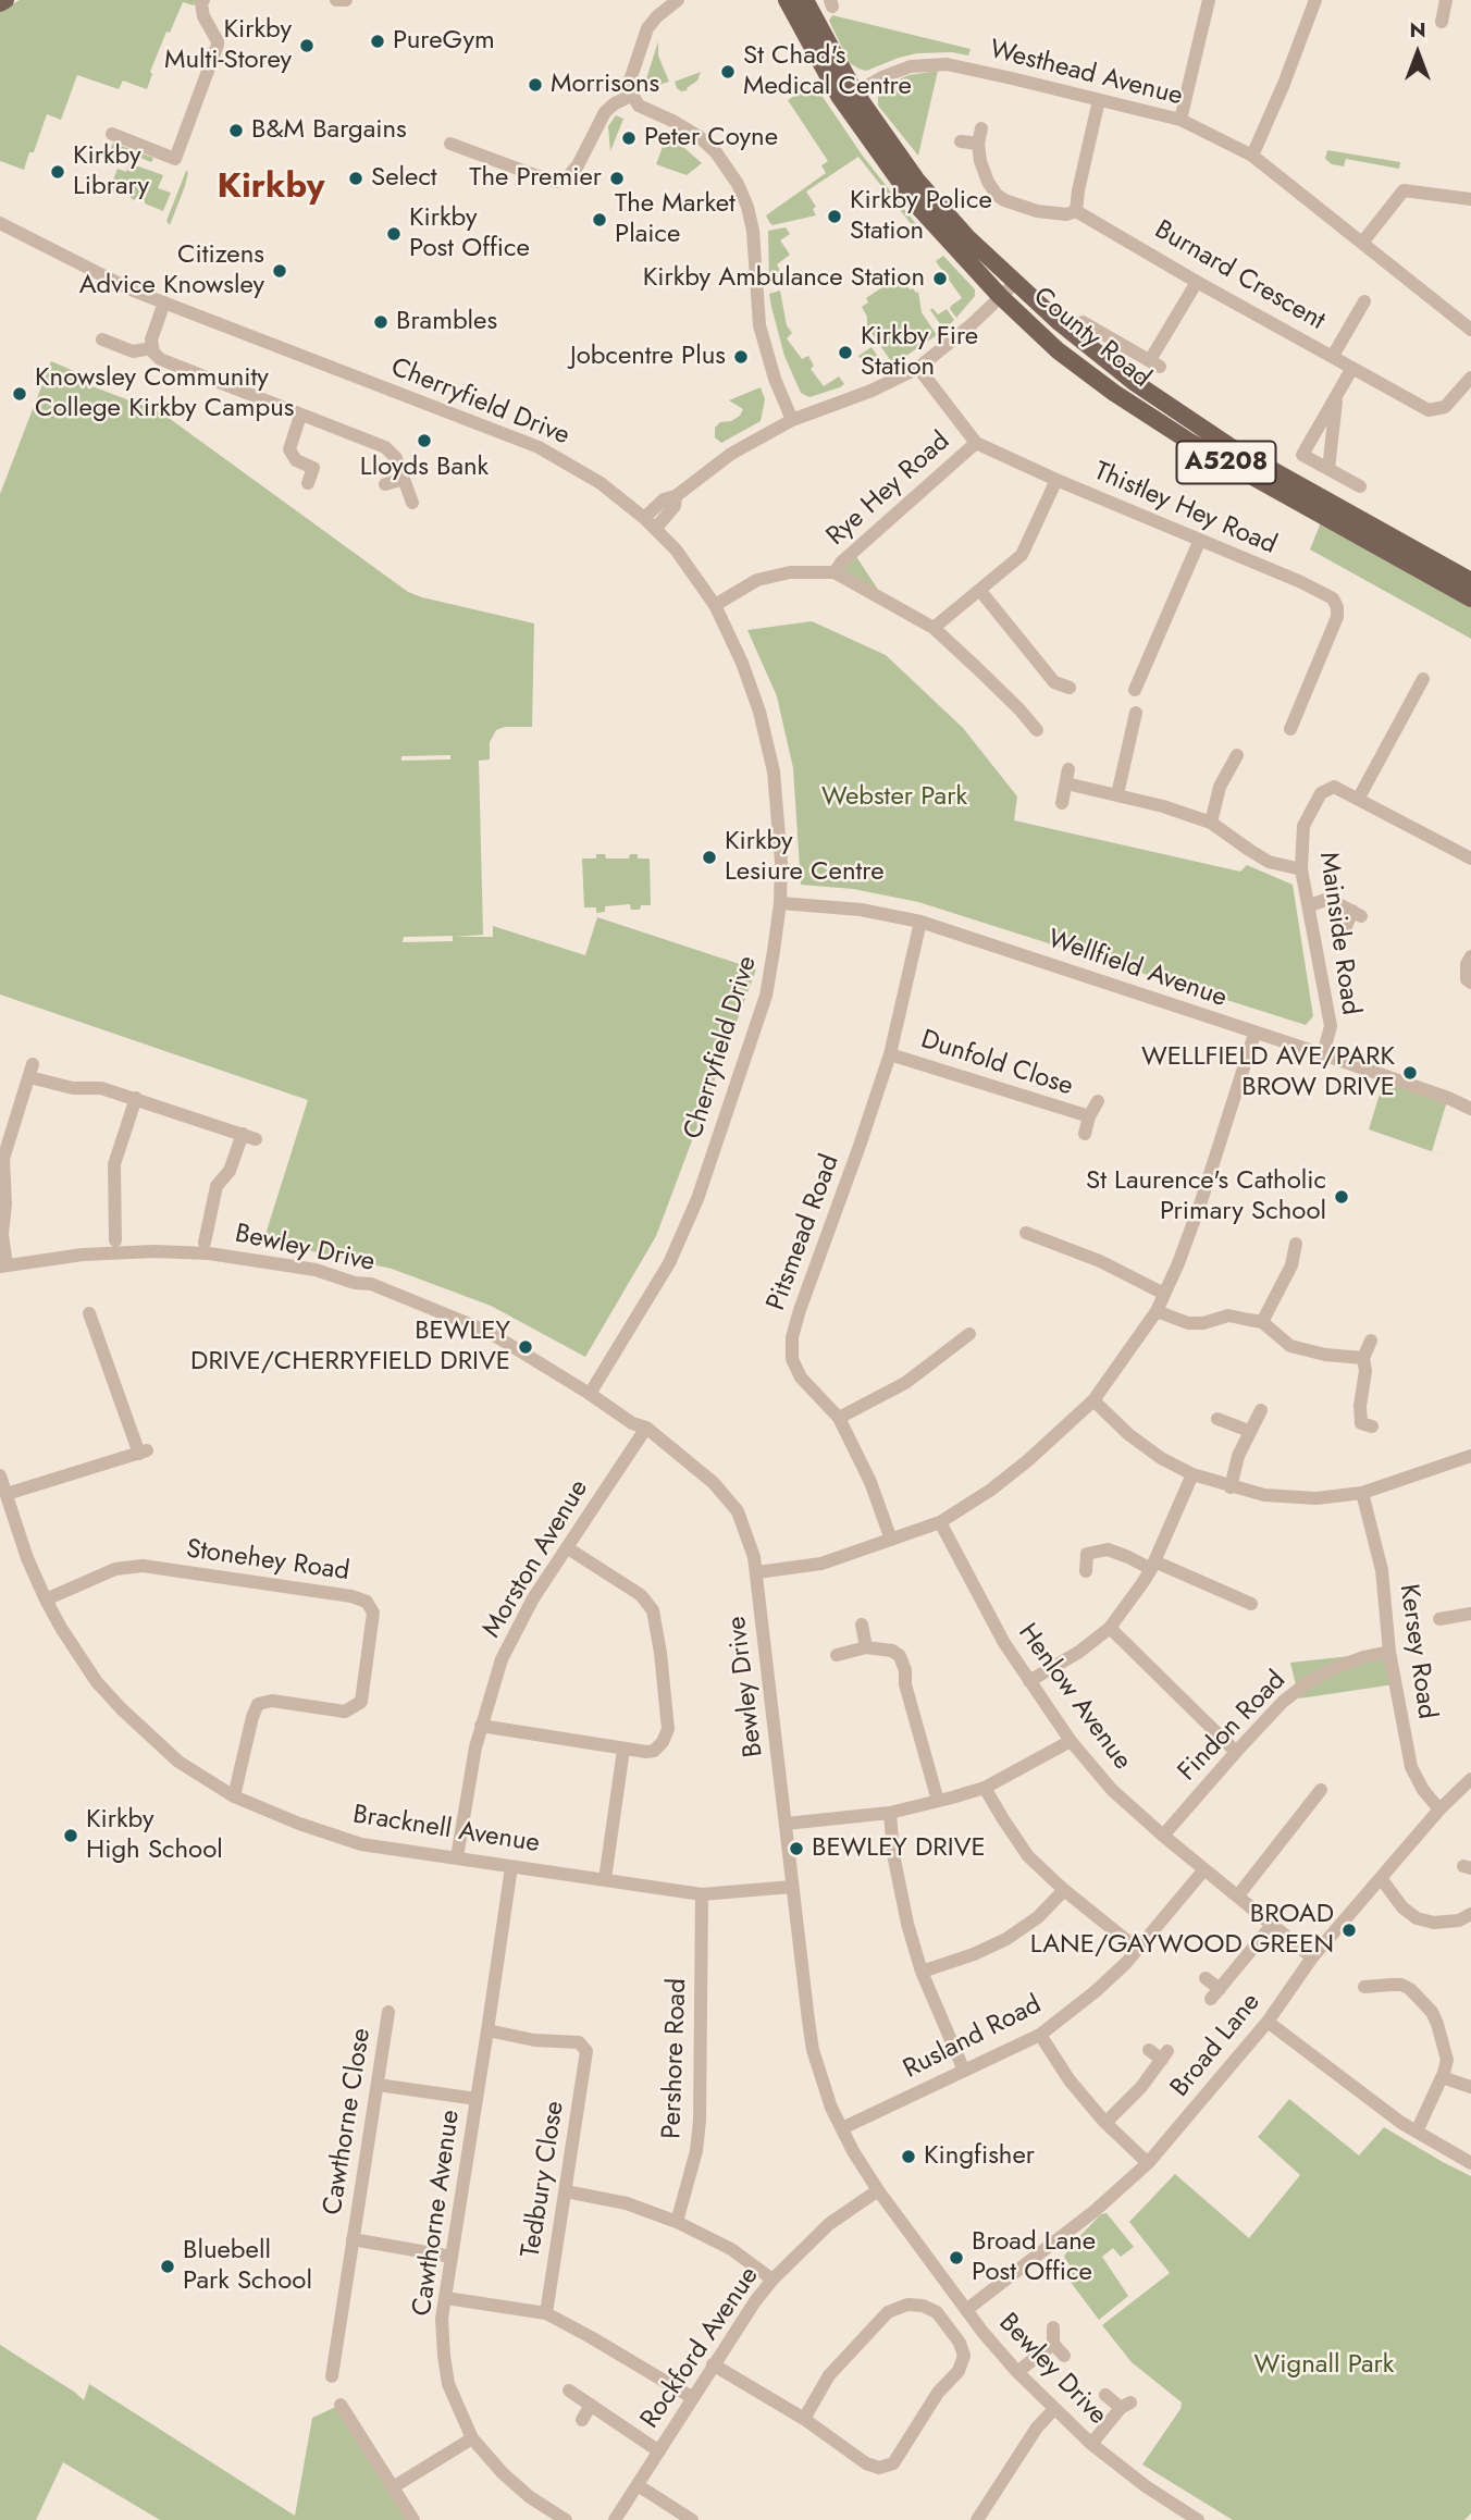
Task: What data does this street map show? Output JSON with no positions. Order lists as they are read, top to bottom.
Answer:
{
  "streets": {
    "main road": ["County Road", "A5208"],
    "street": [
      "Westhead Avenue",
      "Burnard Crescent",
      "Cherryfield Drive",
      "Rye Hey Road",
      "Thistley Hey Road",
      "Mainside Road",
      "Wellfield Avenue",
      "Dunfold Close",
      "Pitsmead Road",
      "Bewley Drive",
      "Morston Avenue",
      "Stonehey Road",
      "Kersey Road",
      "Henlow Avenue",
      "Findon Road",
      "Bracknell Avenue",
      "Rusland Road",
      "Broad Lane",
      "Pershore Road",
      "Cawthorne Close",
      "Tedbury Close",
      "Cawthorne Avenue",
      "Rockford Avenue"
    ]
  },
  "crossings": [
    ["Westhead Avenue", "County Road"],
    ["Cherryfield Drive", "Wellfield Avenue"],
    ["Cherryfield Drive", "Bewley Drive"],
    ["Rye Hey Road", "Thistley Hey Road"],
    ["Mainside Road", "Wellfield Avenue"],
    ["Wellfield Avenue", "Pitsmead Road"],
    ["Dunfold Close", "Pitsmead Road"],
    ["Bewley Drive", "Morston Avenue"],
    ["Bewley Drive", "Bracknell Avenue"],
    ["Bewley Drive", "Rusland Road"],
    ["Bewley Drive", "Broad Lane"],
    ["Bewley Drive", "Rockford Avenue"],
    ["Morston Avenue", "Bracknell Avenue"],
    ["Stonehey Road", "Bracknell Avenue"],
    ["Kersey Road", "Findon Road"],
    ["Kersey Road", "Broad Lane"],
    ["Henlow Avenue", "Findon Road"],
    ["Henlow Avenue", "Rusland Road"],
    ["Henlow Avenue", "Broad Lane"],
    ["Bracknell Avenue", "Pershore Road"],
    ["Bracknell Avenue", "Cawthorne Avenue"],
    ["Tedbury Close", "Cawthorne Avenue"]
  ],
  "districts": ["Kirkby"],
  "parks": ["Webster Park", "Wignall Park"],
  "places": [
    "PureGym",
    "Kirkby Multi-Storey",
    "St Chad's Medical Centre",
    "Morrisons",
    "B&M Bargains",
    "Peter Coyne",
    "Kirkby Library",
    "Select",
    "The Premier",
    "Kirkby Police Station",
    "The Market Plaice",
    "Kirkby Post Office",
    "Citizens Advice Knowsley",
    "Kirkby Ambulance Station",
    "Brambles",
    "Kirkby Fire Station",
    "Jobcentre Plus",
    "Knowsley Community College Kirkby Campus",
    "Lloyds Bank",
    "Kirkby Lesiure Centre",
    "WELLFIELD AVE/PARK BROW DRIVE",
    "St Laurence's Catholic Primary School",
    "BEWLEY DRIVE/CHERRYFIELD DRIVE",
    "Kirkby High School",
    "BEWLEY DRIVE",
    "BROAD LANE/GAYWOOD GREEN",
    "Kingfisher",
    "Broad Lane Post Office",
    "Bluebell Park School"
  ],
  "north": "top"
}
